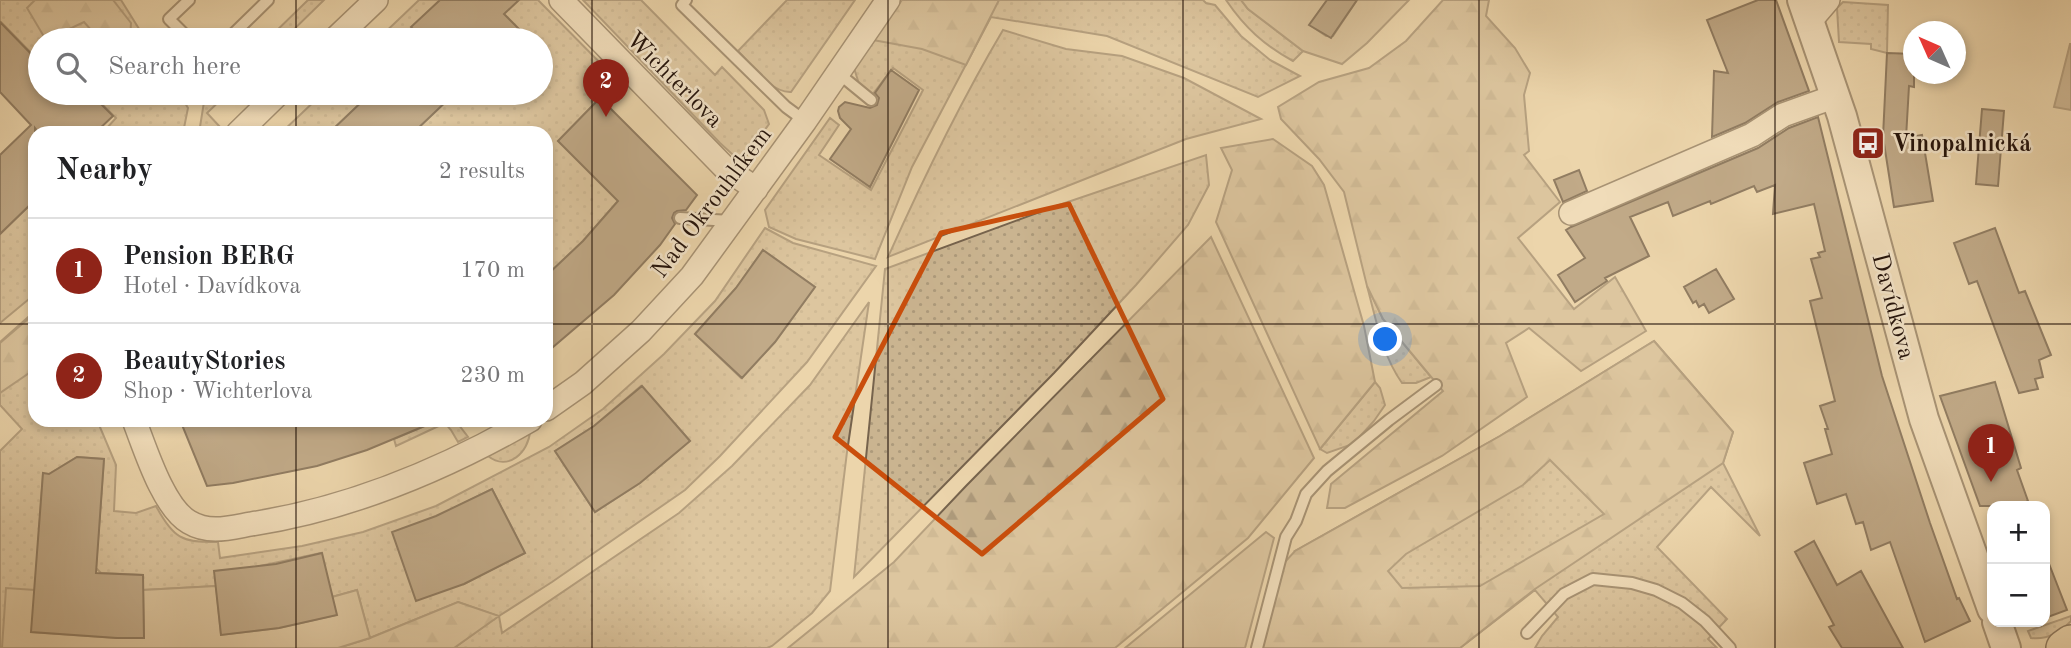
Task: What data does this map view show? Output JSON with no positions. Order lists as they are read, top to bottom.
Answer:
{
  "streets": {
    "street": ["Wichterlova", "Nad Okrouhlíkem", "Davídkova"]
  },
  "crossings": [
    ["Wichterlova", "Nad Okrouhlíkem"]
  ],
  "places": {
    "bus stop": ["Vinopalnická"]
  },
  "north": "top left",
  "page": {
    "search": "Search here",
    "pins": ["2", "1"],
    "heading": ["Nearby", "2 results"],
    "list": [
      {
        "mark": "1",
        "name": "Pension BERG",
        "note": "Hotel · Davídkova",
        "value": "170 m"
      },
      {
        "mark": "2",
        "name": "BeautyStories",
        "note": "Shop · Wichterlova",
        "value": "230 m"
      }
    ],
    "map_buttons": ["+", "−"]
  }
}
